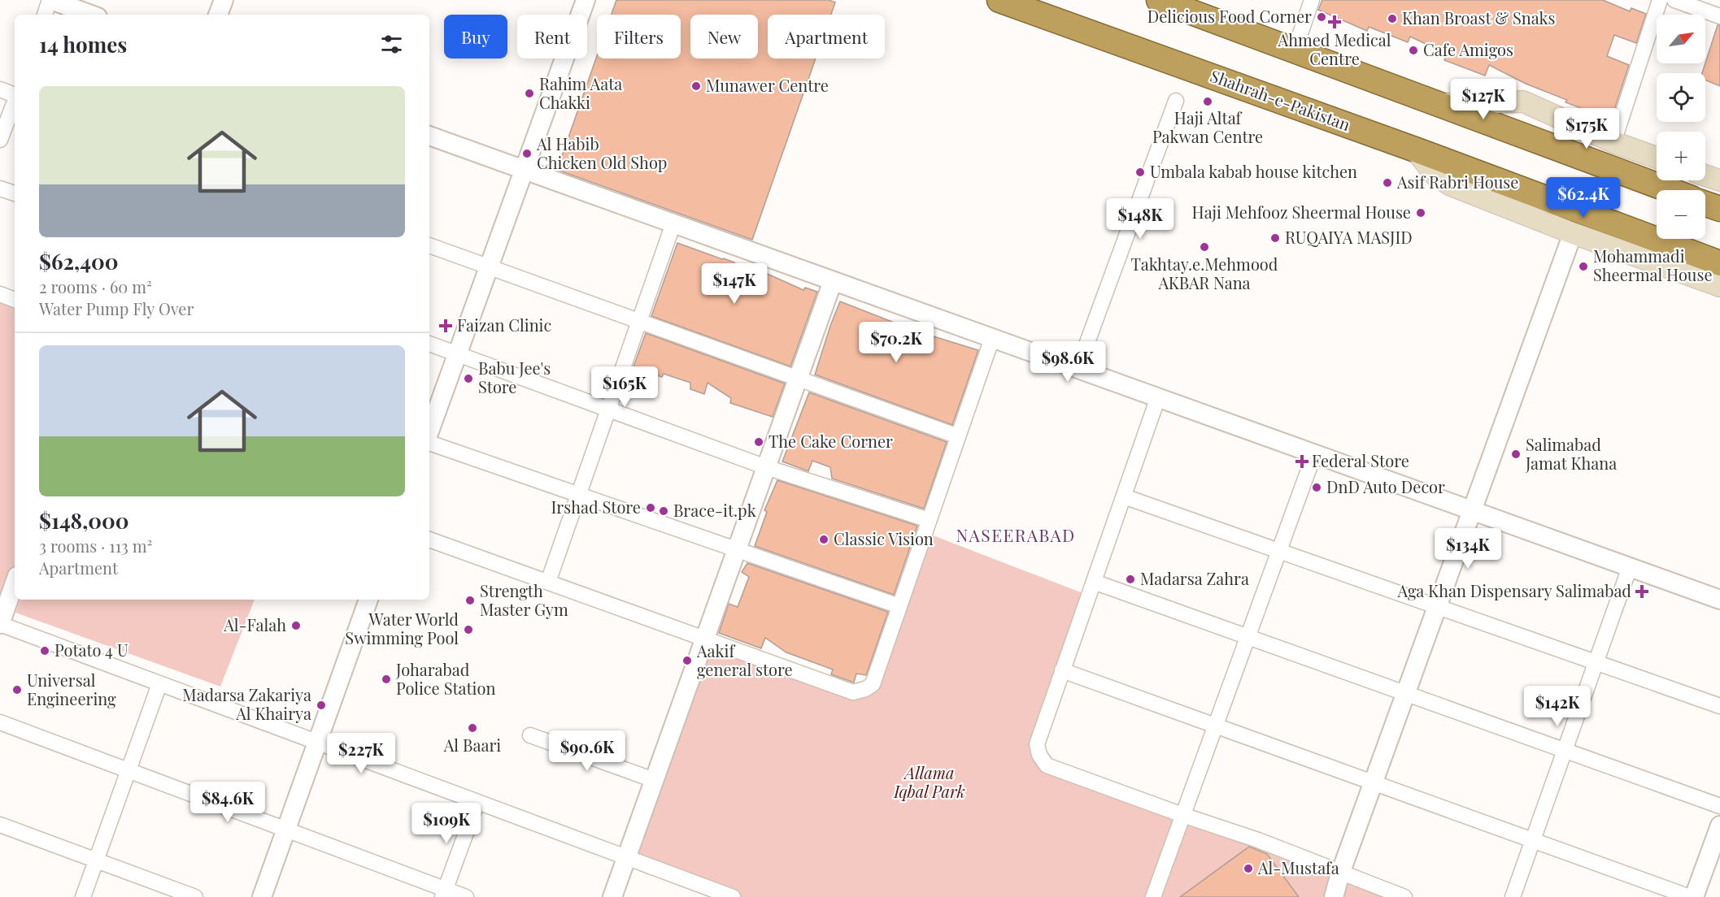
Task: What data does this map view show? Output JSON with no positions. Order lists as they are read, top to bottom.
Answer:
{
  "streets": {
    "highway": ["Shahrah-e-Pakistan"]
  },
  "districts": ["NASEERABAD"],
  "parks": ["Allama Iqbal Park"],
  "places": {
    "other": [
      "Delicious Food Corner",
      "Khan Broast & Snaks",
      "Cafe Amigos",
      "Munawer Centre",
      "Rahim Aata Chakki",
      "Haji Altaf Pakwan Centre",
      "Al Habib Chicken Old Shop",
      "Umbala kabab house kitchen",
      "Asif Rabri House",
      "Haji Mehfooz Sheermal House",
      "RUQAIYA MASJID",
      "Takhtay.e.Mehmood AKBAR Nana",
      "Mohammadi Sheermal House",
      "Babu Jee's Store",
      "The Cake Corner",
      "Salimabad Jamat Khana",
      "DnD Auto Decor",
      "Irshad Store",
      "Brace-it.pk",
      "Classic Vision",
      "Madarsa Zahra",
      "Strength Master Gym",
      "Al-Falah",
      "Water World Swimming Pool",
      "Potato 4 U",
      "Aakif general store",
      "Joharabad Police Station",
      "Universal Engineering",
      "Madarsa Zakariya Al Khairya",
      "Al Baari",
      "Al-Mustafa"
    ],
    "health": [
      "Ahmed Medical Centre",
      "Faizan Clinic",
      "Federal Store",
      "Aga Khan Dispensary Salimabad"
    ]
  },
  "north": "top right",
  "page": {
    "map_buttons": ["+", "−"],
    "chip": [
      "Buy",
      "Rent",
      "Filters",
      "New",
      "Apartment"
    ],
    "heading": "14 homes",
    "list": [
      {
        "name": "$62,400",
        "note": "2 rooms · 60 m² · Water Pump Fly Over"
      },
      {
        "name": "$148,000",
        "note": "3 rooms · 113 m² · Apartment"
      }
    ],
    "price": [
      "$127K",
      "$175K",
      "$62.4K",
      "$148K",
      "$147K",
      "$70.2K",
      "$98.6K",
      "$165K",
      "$134K",
      "$142K",
      "$90.6K",
      "$227K",
      "$84.6K",
      "$109K"
    ]
  }
}
